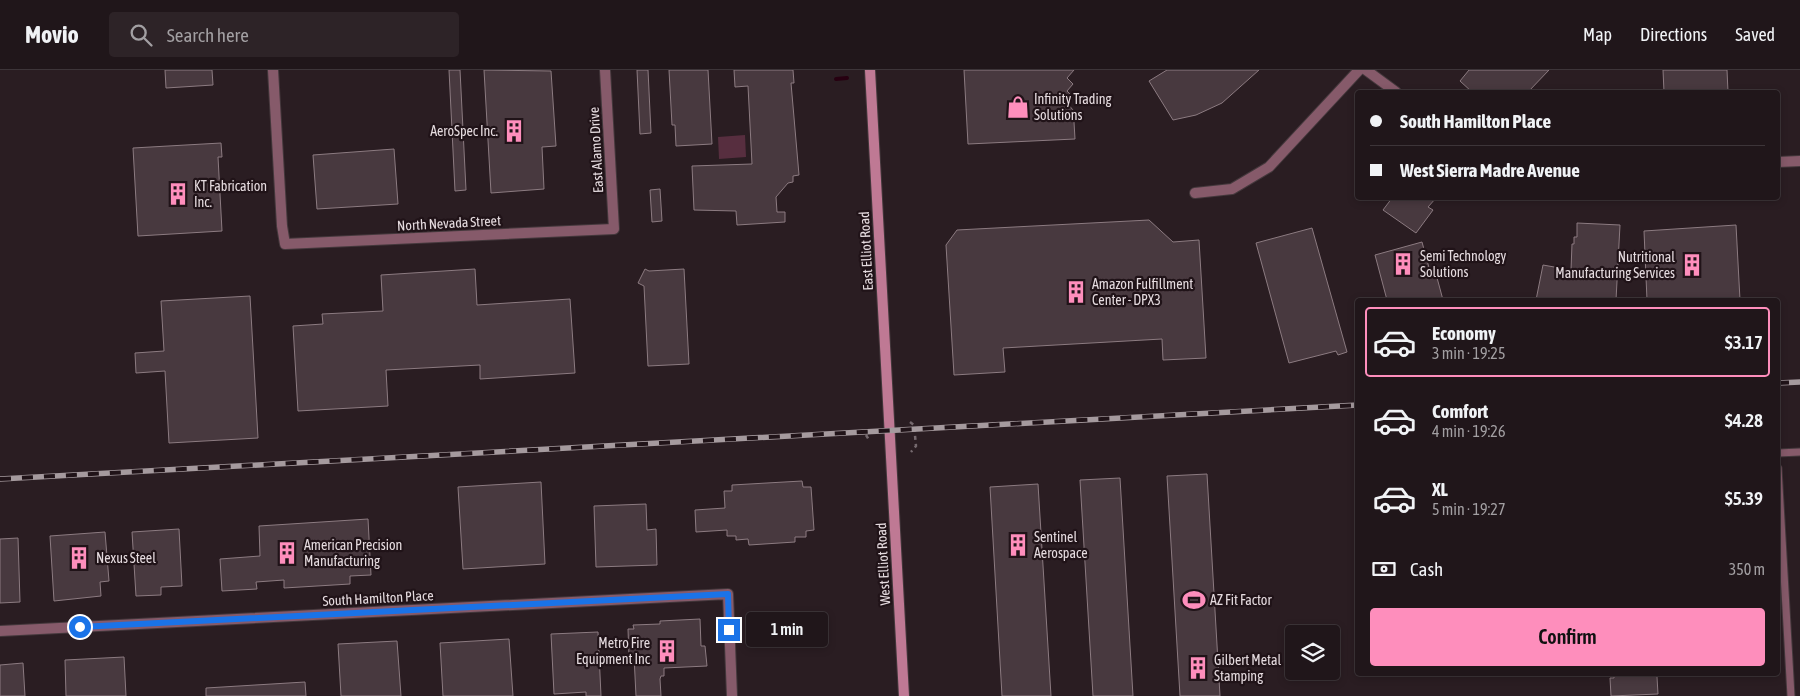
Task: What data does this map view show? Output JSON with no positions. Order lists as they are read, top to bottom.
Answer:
{
  "streets": {
    "main road": ["East Elliot Road", "West Elliot Road"],
    "street": ["East Alamo Drive", "North Nevada Street", "South Hamilton Place"]
  },
  "crossings": [
    ["East Alamo Drive", "North Nevada Street"],
    ["East Elliot Road", "West Elliot Road"]
  ],
  "places": {
    "shop": ["Infinity Trading Solutions"],
    "building": [
      "AeroSpec Inc.",
      "KT Fabrication Inc.",
      "Semi Technology Solutions",
      "Nutritional Manufacturing Services",
      "Amazon Fulfillment Center - DPX3",
      "Sentinel Aerospace",
      "American Precision Manufacturing",
      "Nexus Steel",
      "Metro Fire Equipment Inc",
      "Gilbert Metal Stamping"
    ],
    "sports": ["AZ Fit Factor"]
  },
  "page": {
    "header": "Movio",
    "search": "Search here",
    "nav": ["Map", "Directions", "Saved"],
    "banner": ["South Hamilton Place", "West Sierra Madre Avenue"],
    "list": [
      {
        "name": "Economy",
        "note": "3 min · 19:25",
        "value": "$3.17"
      },
      {
        "name": "Comfort",
        "note": "4 min · 19:26",
        "value": "$4.28"
      },
      {
        "name": "XL",
        "note": "5 min · 19:27",
        "value": "$5.39"
      }
    ],
    "pay": ["Cash", "350 m"],
    "buttons": "Confirm",
    "bubble": "1 min"
  }
}
